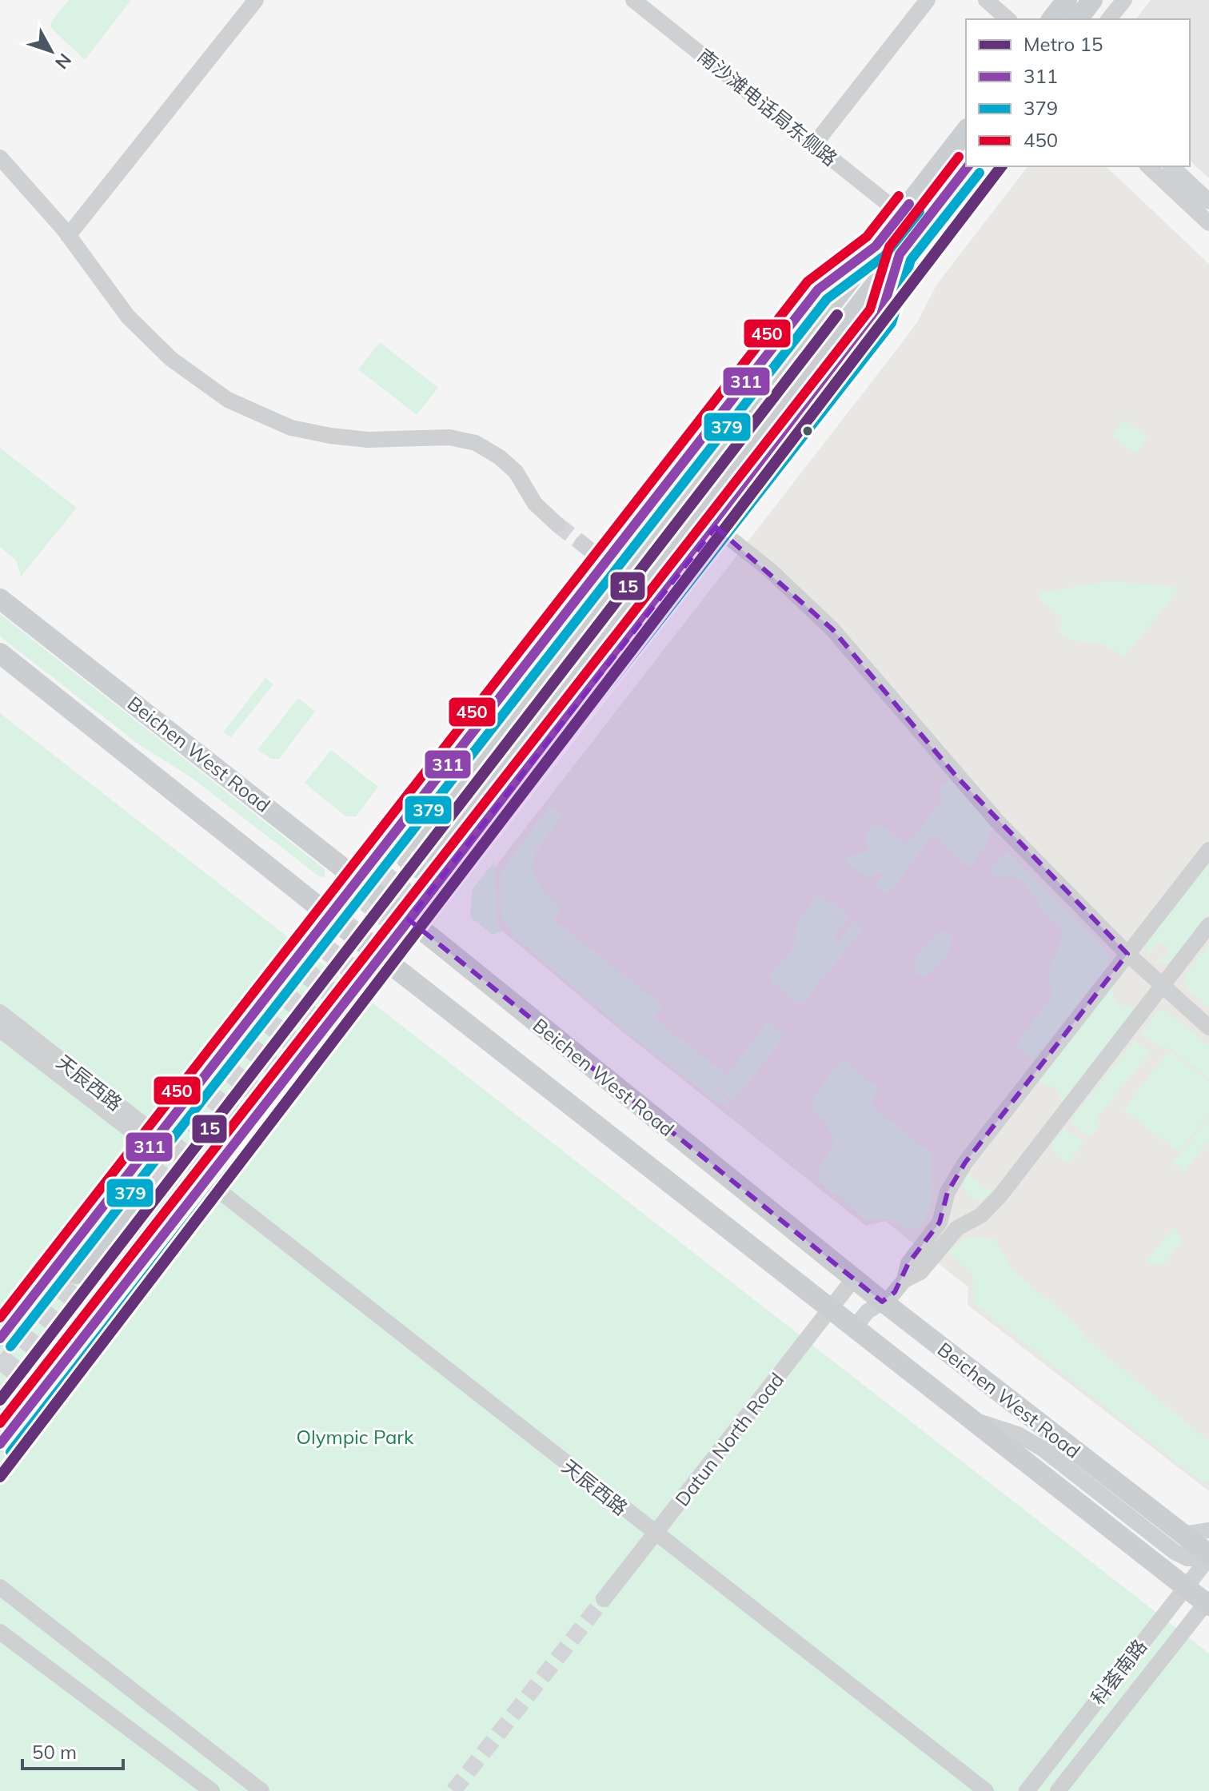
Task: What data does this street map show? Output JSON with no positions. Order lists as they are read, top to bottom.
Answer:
{
  "streets": {
    "main road": ["Beichen West Road"],
    "street": [
      "南沙滩电话局东侧路",
      "天辰西路",
      "Datun North Road",
      "科荟南路"
    ]
  },
  "crossings": [
    ["Beichen West Road", "Datun North Road"],
    ["Beichen West Road", "科荟南路"],
    ["天辰西路", "Datun North Road"]
  ],
  "parks": ["Olympic Park"],
  "lines": [
    "transit line 450",
    "metro line 15",
    "transit line 311",
    "transit line 379"
  ],
  "legend": [
    "Metro 15",
    "311",
    "379",
    "450"
  ],
  "scale_bar": "50 m",
  "north": "bottom right"
}
